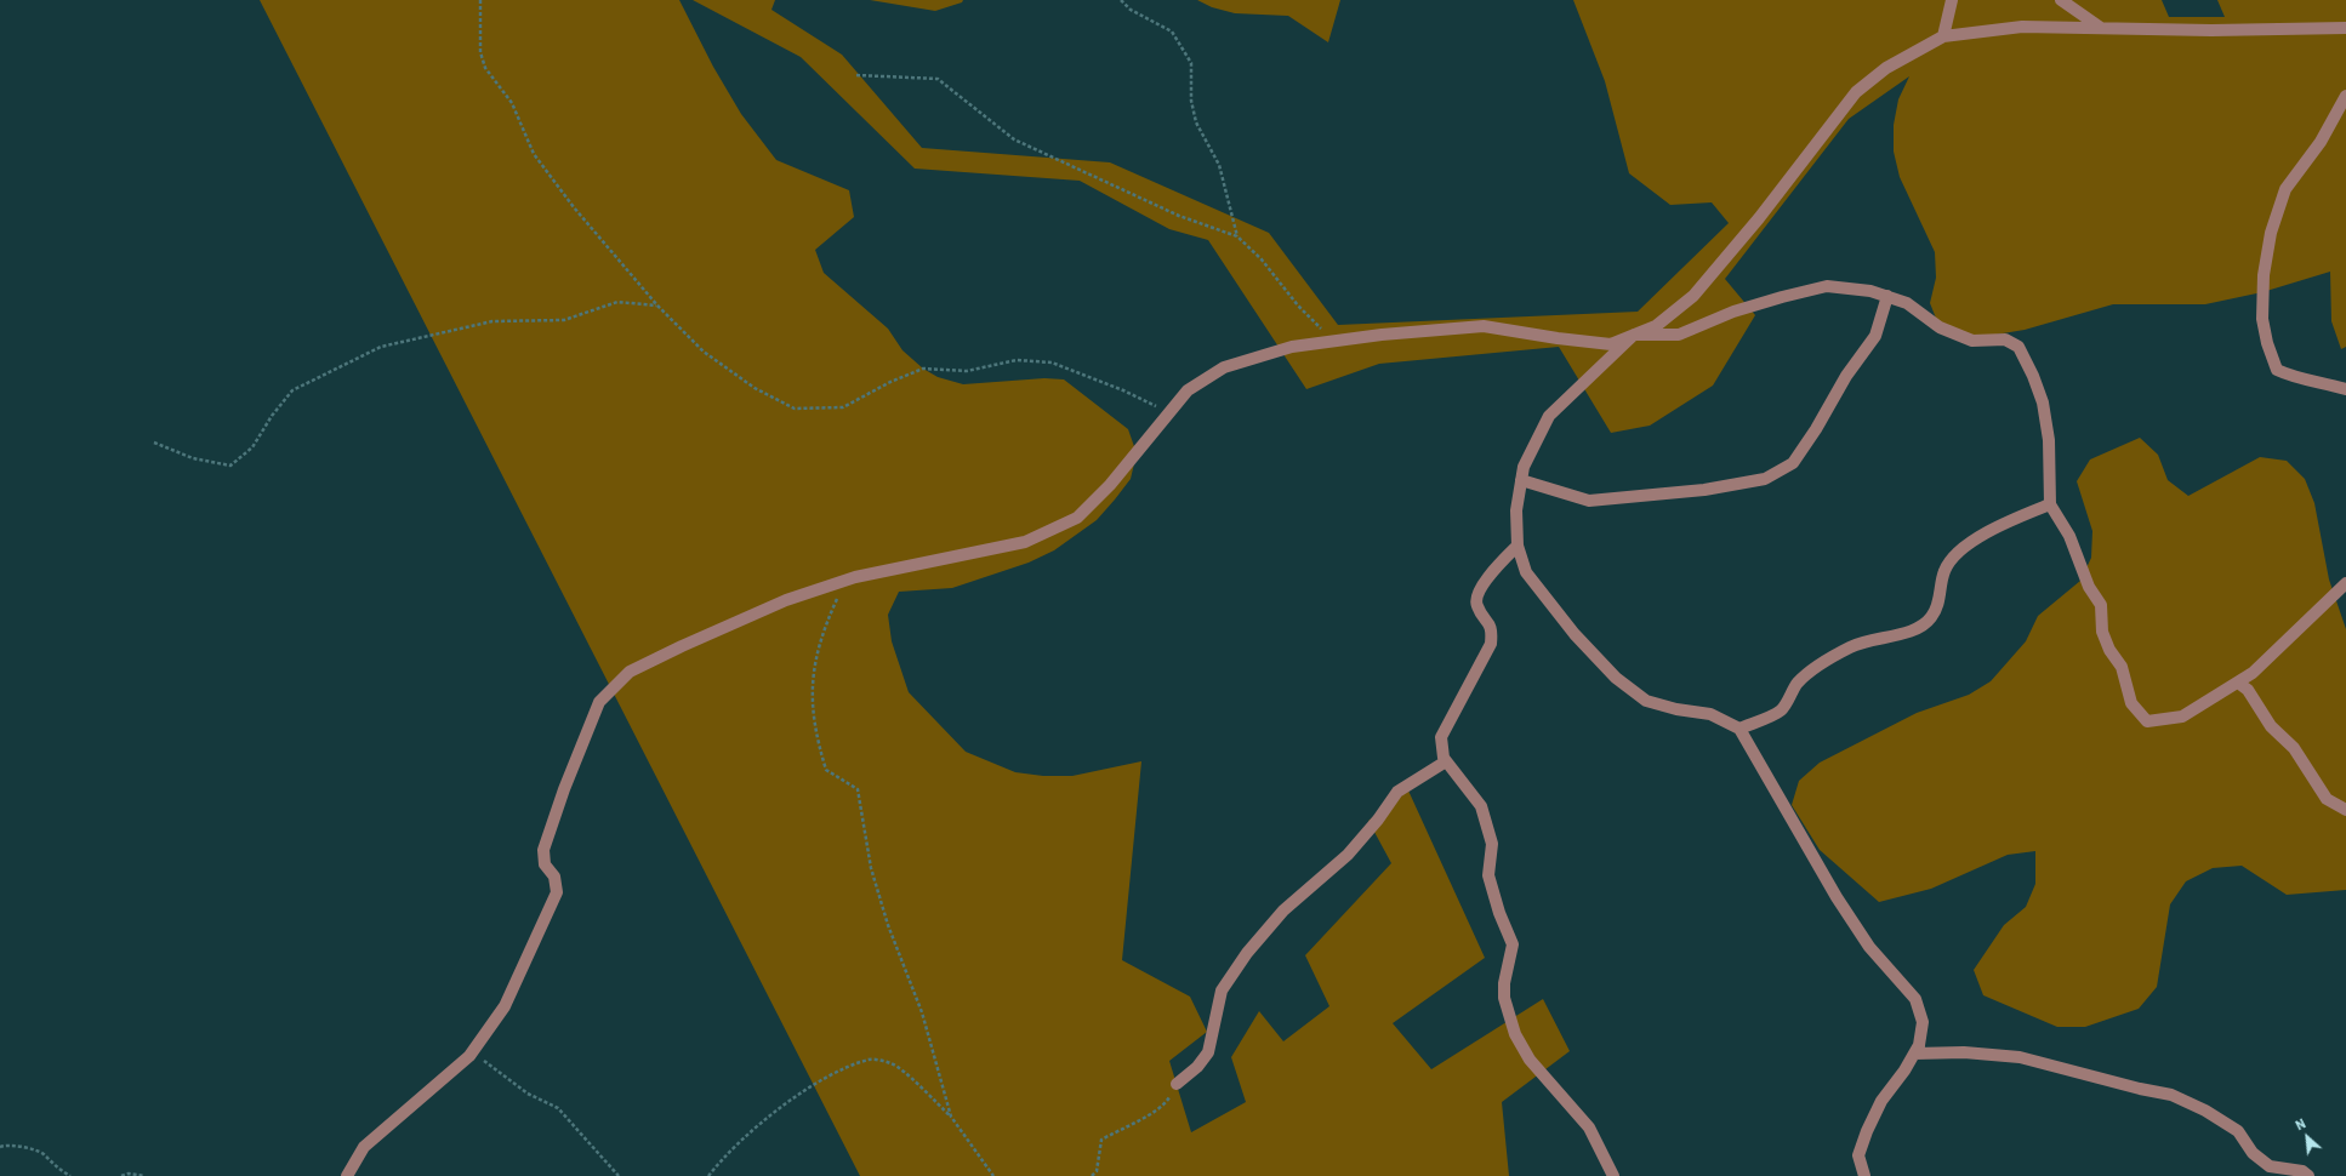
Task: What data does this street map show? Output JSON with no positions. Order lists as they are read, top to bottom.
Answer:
{
  "north": "top left"
}
